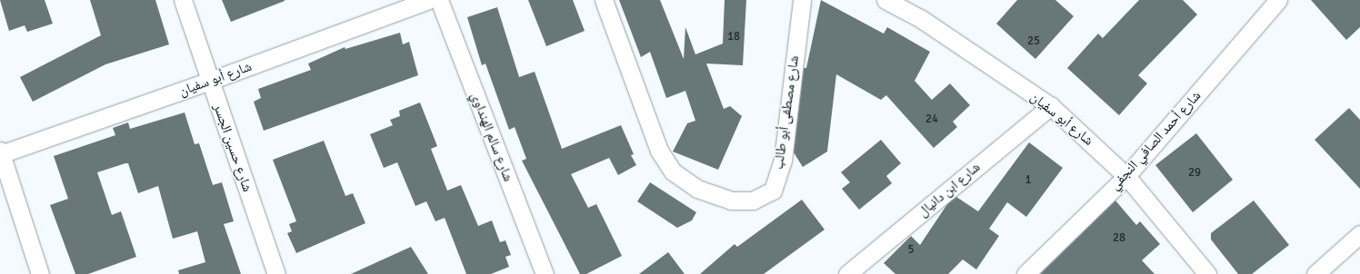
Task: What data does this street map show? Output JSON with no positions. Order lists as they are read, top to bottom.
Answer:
{
  "streets": {
    "street": [
      "شارع أبو سفيان",
      "شارع مصطفى أبو طالب",
      "شارع سالم الهنداوي",
      "شارع أحمد الصافي النجفي",
      "شارع حسين الجسر",
      "شارع ابن دانيال"
    ]
  },
  "crossings": [
    ["شارع أبو سفيان", "شارع أحمد الصافي النجفي"],
    ["شارع أبو سفيان", "شارع حسين الجسر"],
    ["شارع أبو سفيان", "شارع ابن دانيال"]
  ],
  "house_numbers": [
    "18",
    "25",
    "24",
    "29",
    "1",
    "28",
    "5"
  ]
}
